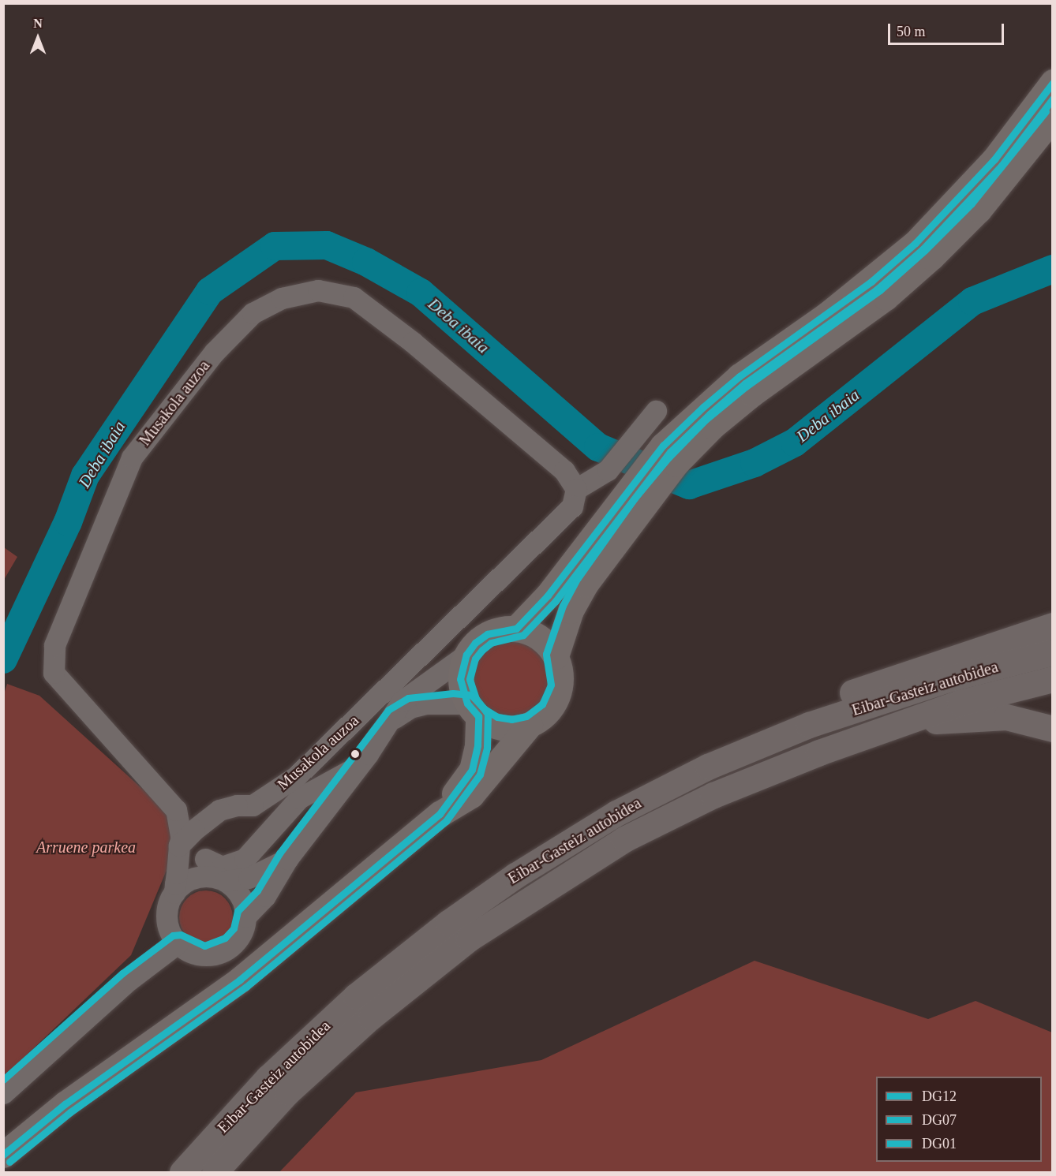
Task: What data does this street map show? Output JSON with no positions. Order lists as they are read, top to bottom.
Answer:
{
  "streets": {
    "highway": ["Eibar-Gasteiz autobidea"],
    "street": ["Musakola auzoa"]
  },
  "water": ["Deba ibaia"],
  "parks": ["Arruene parkea"],
  "lines": ["transit line DG12", "transit line DG07", "transit line DG01"],
  "legend": ["DG12", "DG07", "DG01"],
  "scale_bar": "50 m",
  "north": "top"
}
